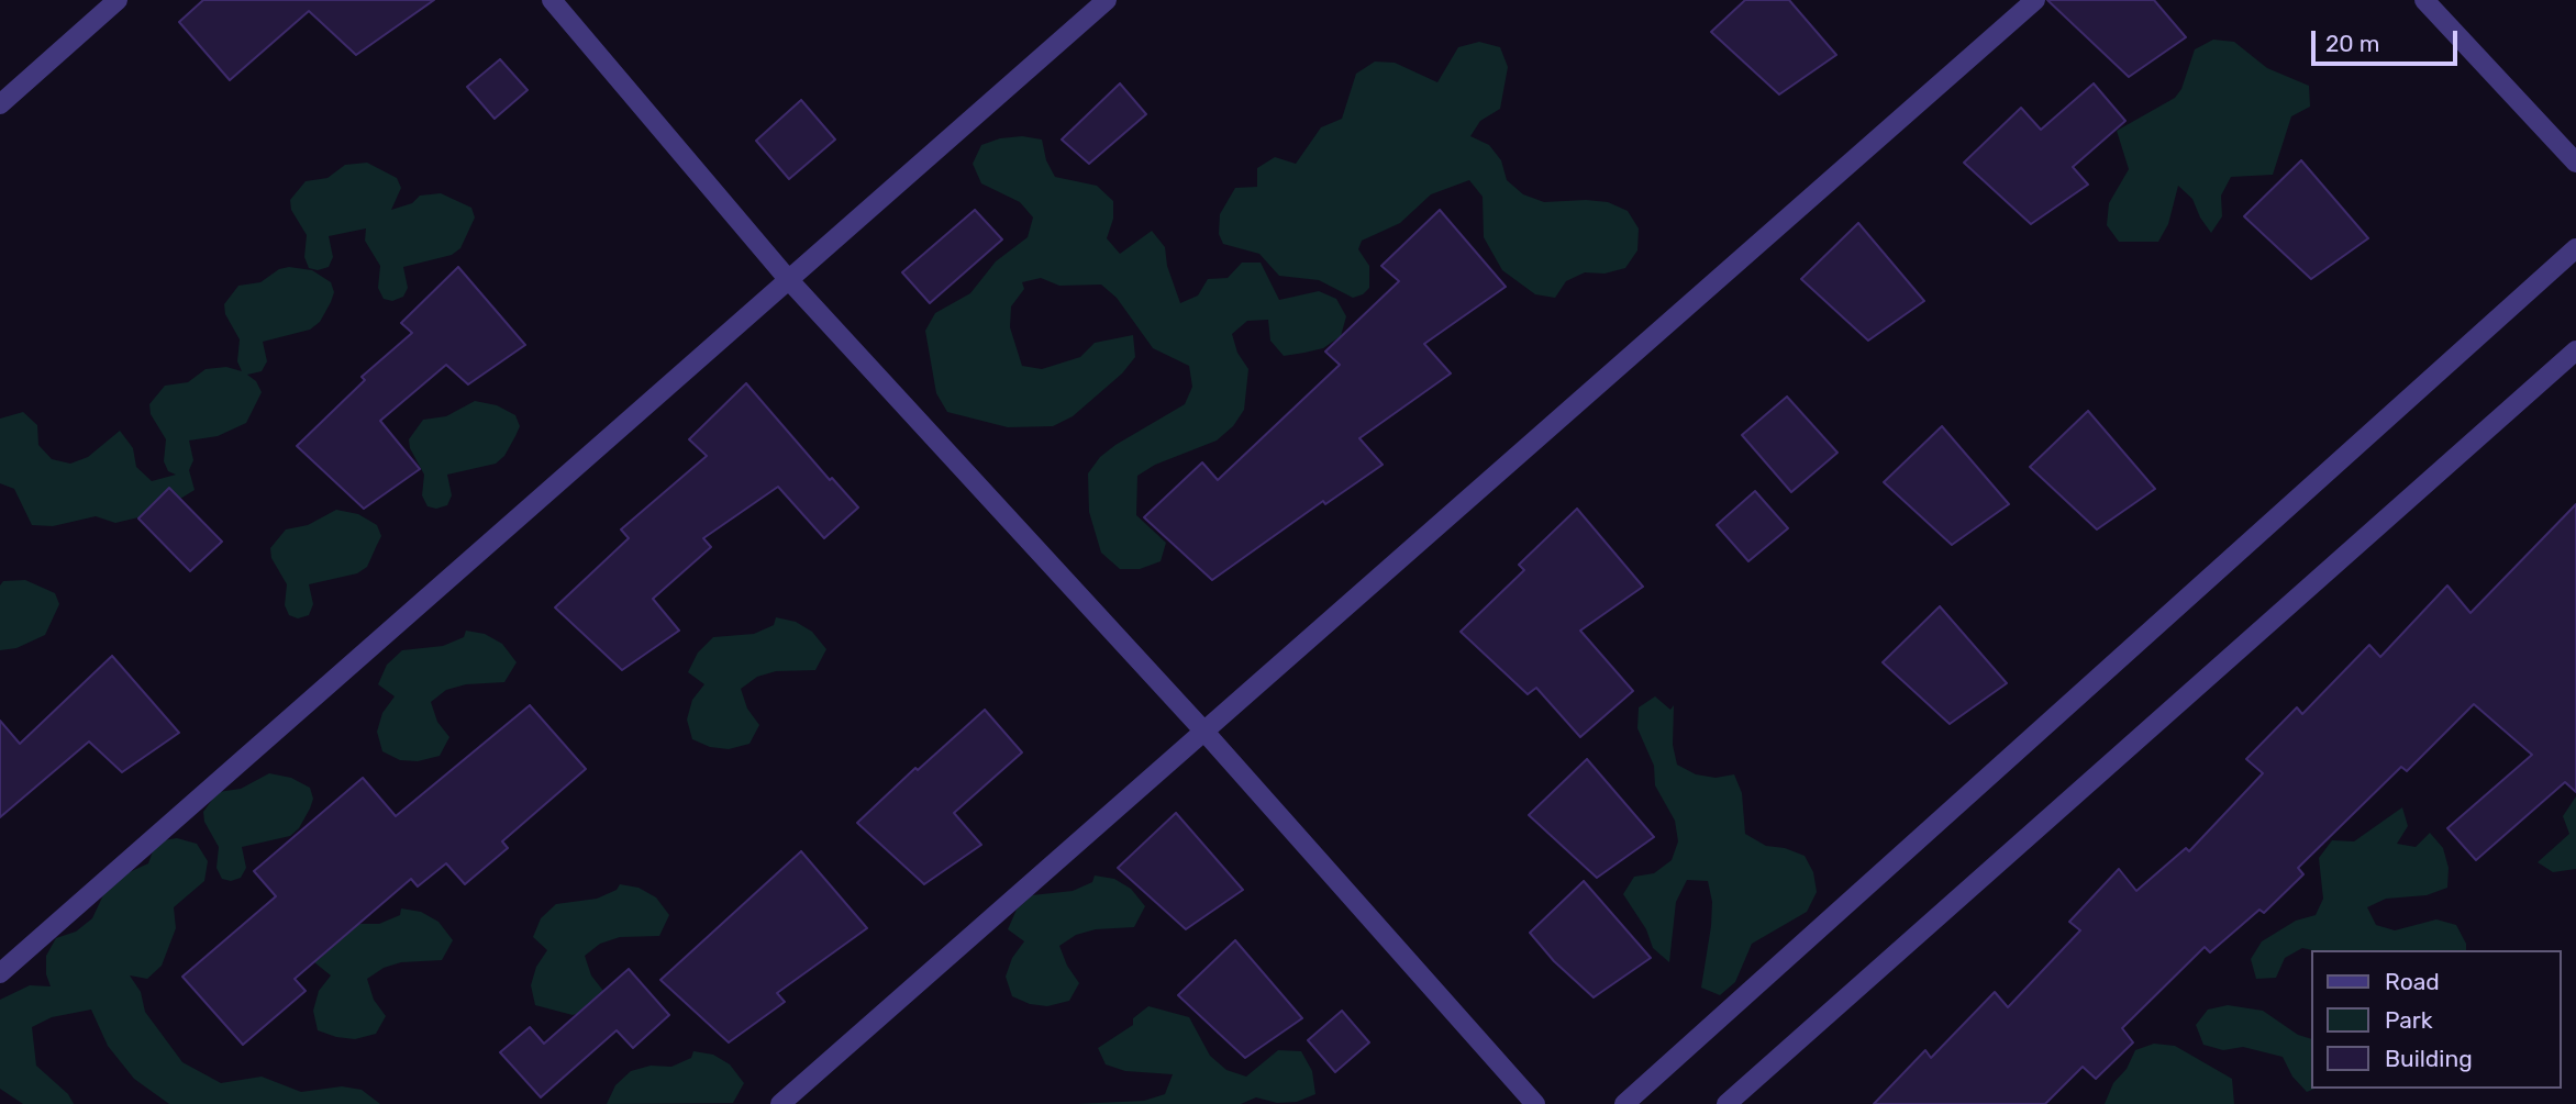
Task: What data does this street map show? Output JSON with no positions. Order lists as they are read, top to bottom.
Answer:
{
  "legend": ["Road", "Park", "Building"],
  "scale_bar": "20 m"
}
